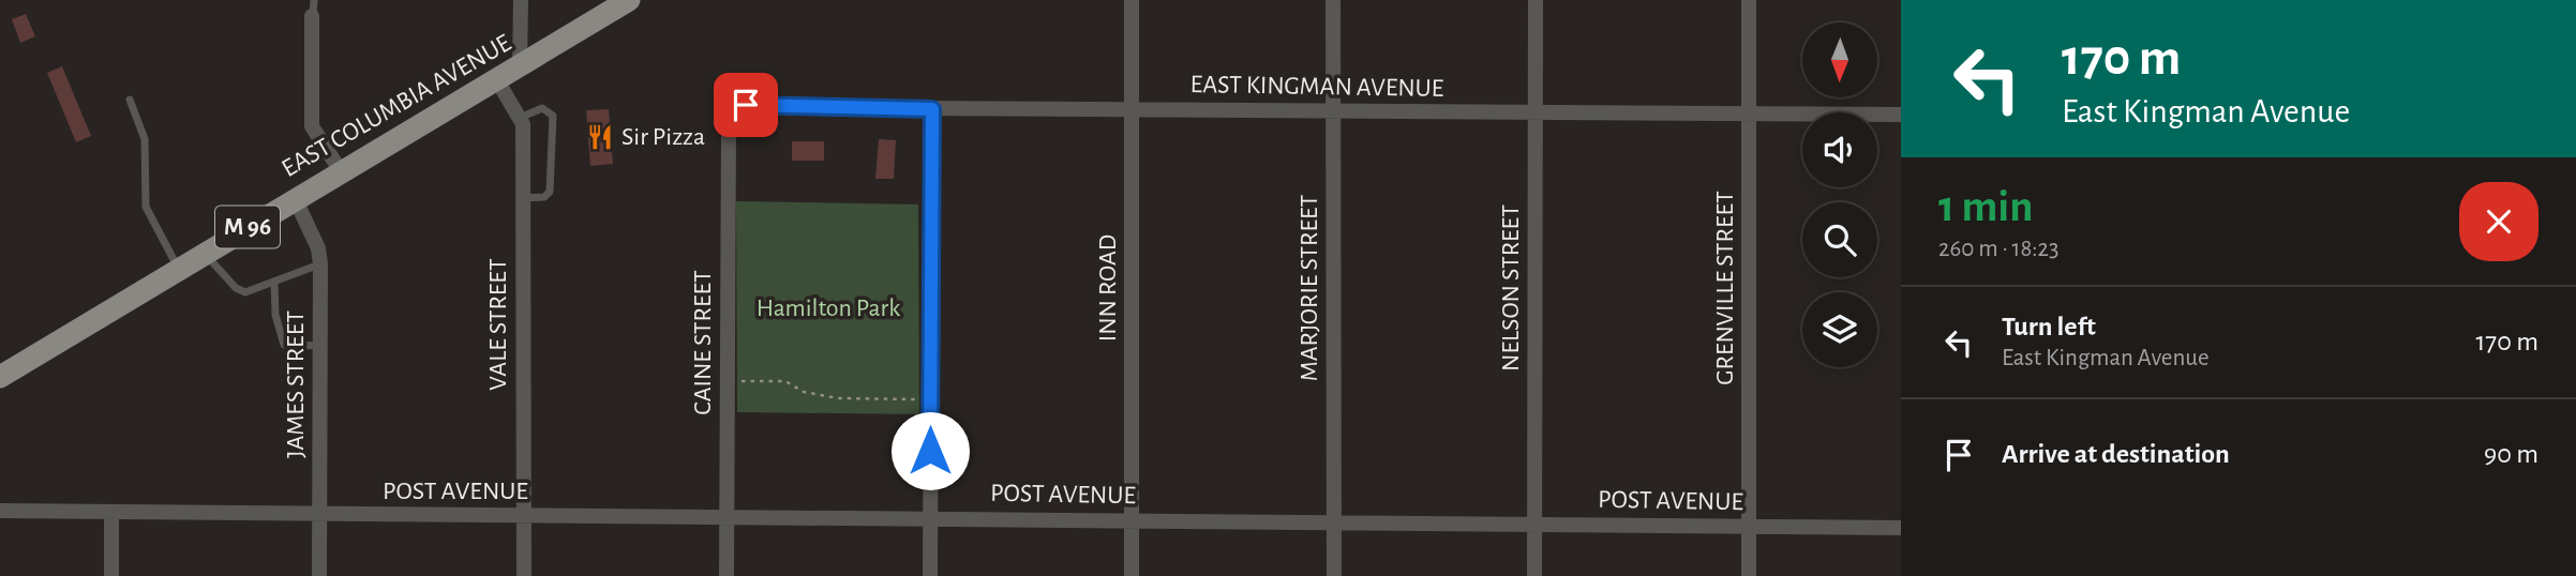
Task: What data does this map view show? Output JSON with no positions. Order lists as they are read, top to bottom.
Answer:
{
  "streets": {
    "main road": ["EAST COLUMBIA AVENUE", "M 96"],
    "street": [
      "EAST KINGMAN AVENUE",
      "INN ROAD",
      "MARJORIE STREET",
      "NELSON STREET",
      "GRENVILLE STREET",
      "VALE STREET",
      "CAINE STREET",
      "JAMES STREET",
      "POST AVENUE"
    ]
  },
  "crossings": [
    ["EAST KINGMAN AVENUE", "INN ROAD"],
    ["EAST KINGMAN AVENUE", "MARJORIE STREET"],
    ["EAST KINGMAN AVENUE", "NELSON STREET"],
    ["EAST KINGMAN AVENUE", "GRENVILLE STREET"],
    ["EAST KINGMAN AVENUE", "CAINE STREET"],
    ["EAST COLUMBIA AVENUE", "VALE STREET"],
    ["EAST COLUMBIA AVENUE", "JAMES STREET"],
    ["INN ROAD", "POST AVENUE"],
    ["MARJORIE STREET", "POST AVENUE"],
    ["NELSON STREET", "POST AVENUE"],
    ["GRENVILLE STREET", "POST AVENUE"],
    ["VALE STREET", "POST AVENUE"],
    ["CAINE STREET", "POST AVENUE"],
    ["JAMES STREET", "POST AVENUE"]
  ],
  "parks": ["Hamilton Park"],
  "places": {
    "restaurant": ["Sir Pizza"]
  },
  "north": "bottom",
  "page": {
    "turn": ["170 m", "East Kingman Avenue"],
    "heading": ["1 min", "260 m · 18:23"],
    "list": [
      {
        "name": "Turn left",
        "note": "East Kingman Avenue",
        "value": "170 m"
      },
      {
        "name": "Arrive at destination",
        "value": "90 m"
      }
    ]
  }
}
